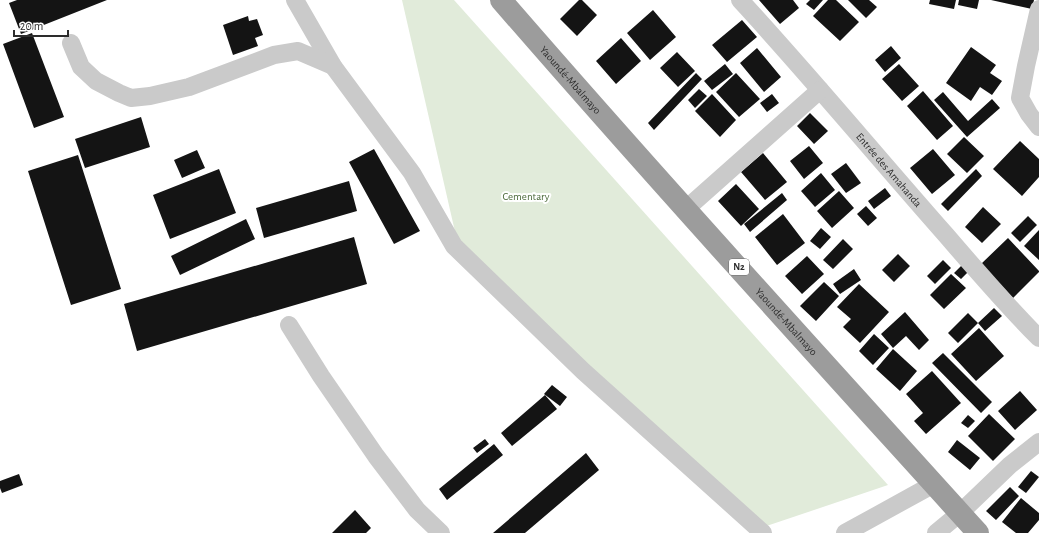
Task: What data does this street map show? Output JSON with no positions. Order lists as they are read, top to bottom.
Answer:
{
  "streets": {
    "highway": ["Yaoundé-Mbalmayo", "N2"],
    "street": ["Entrée des Amahanda"]
  },
  "parks": ["Cementary"],
  "scale_bar": "20 m"
}
